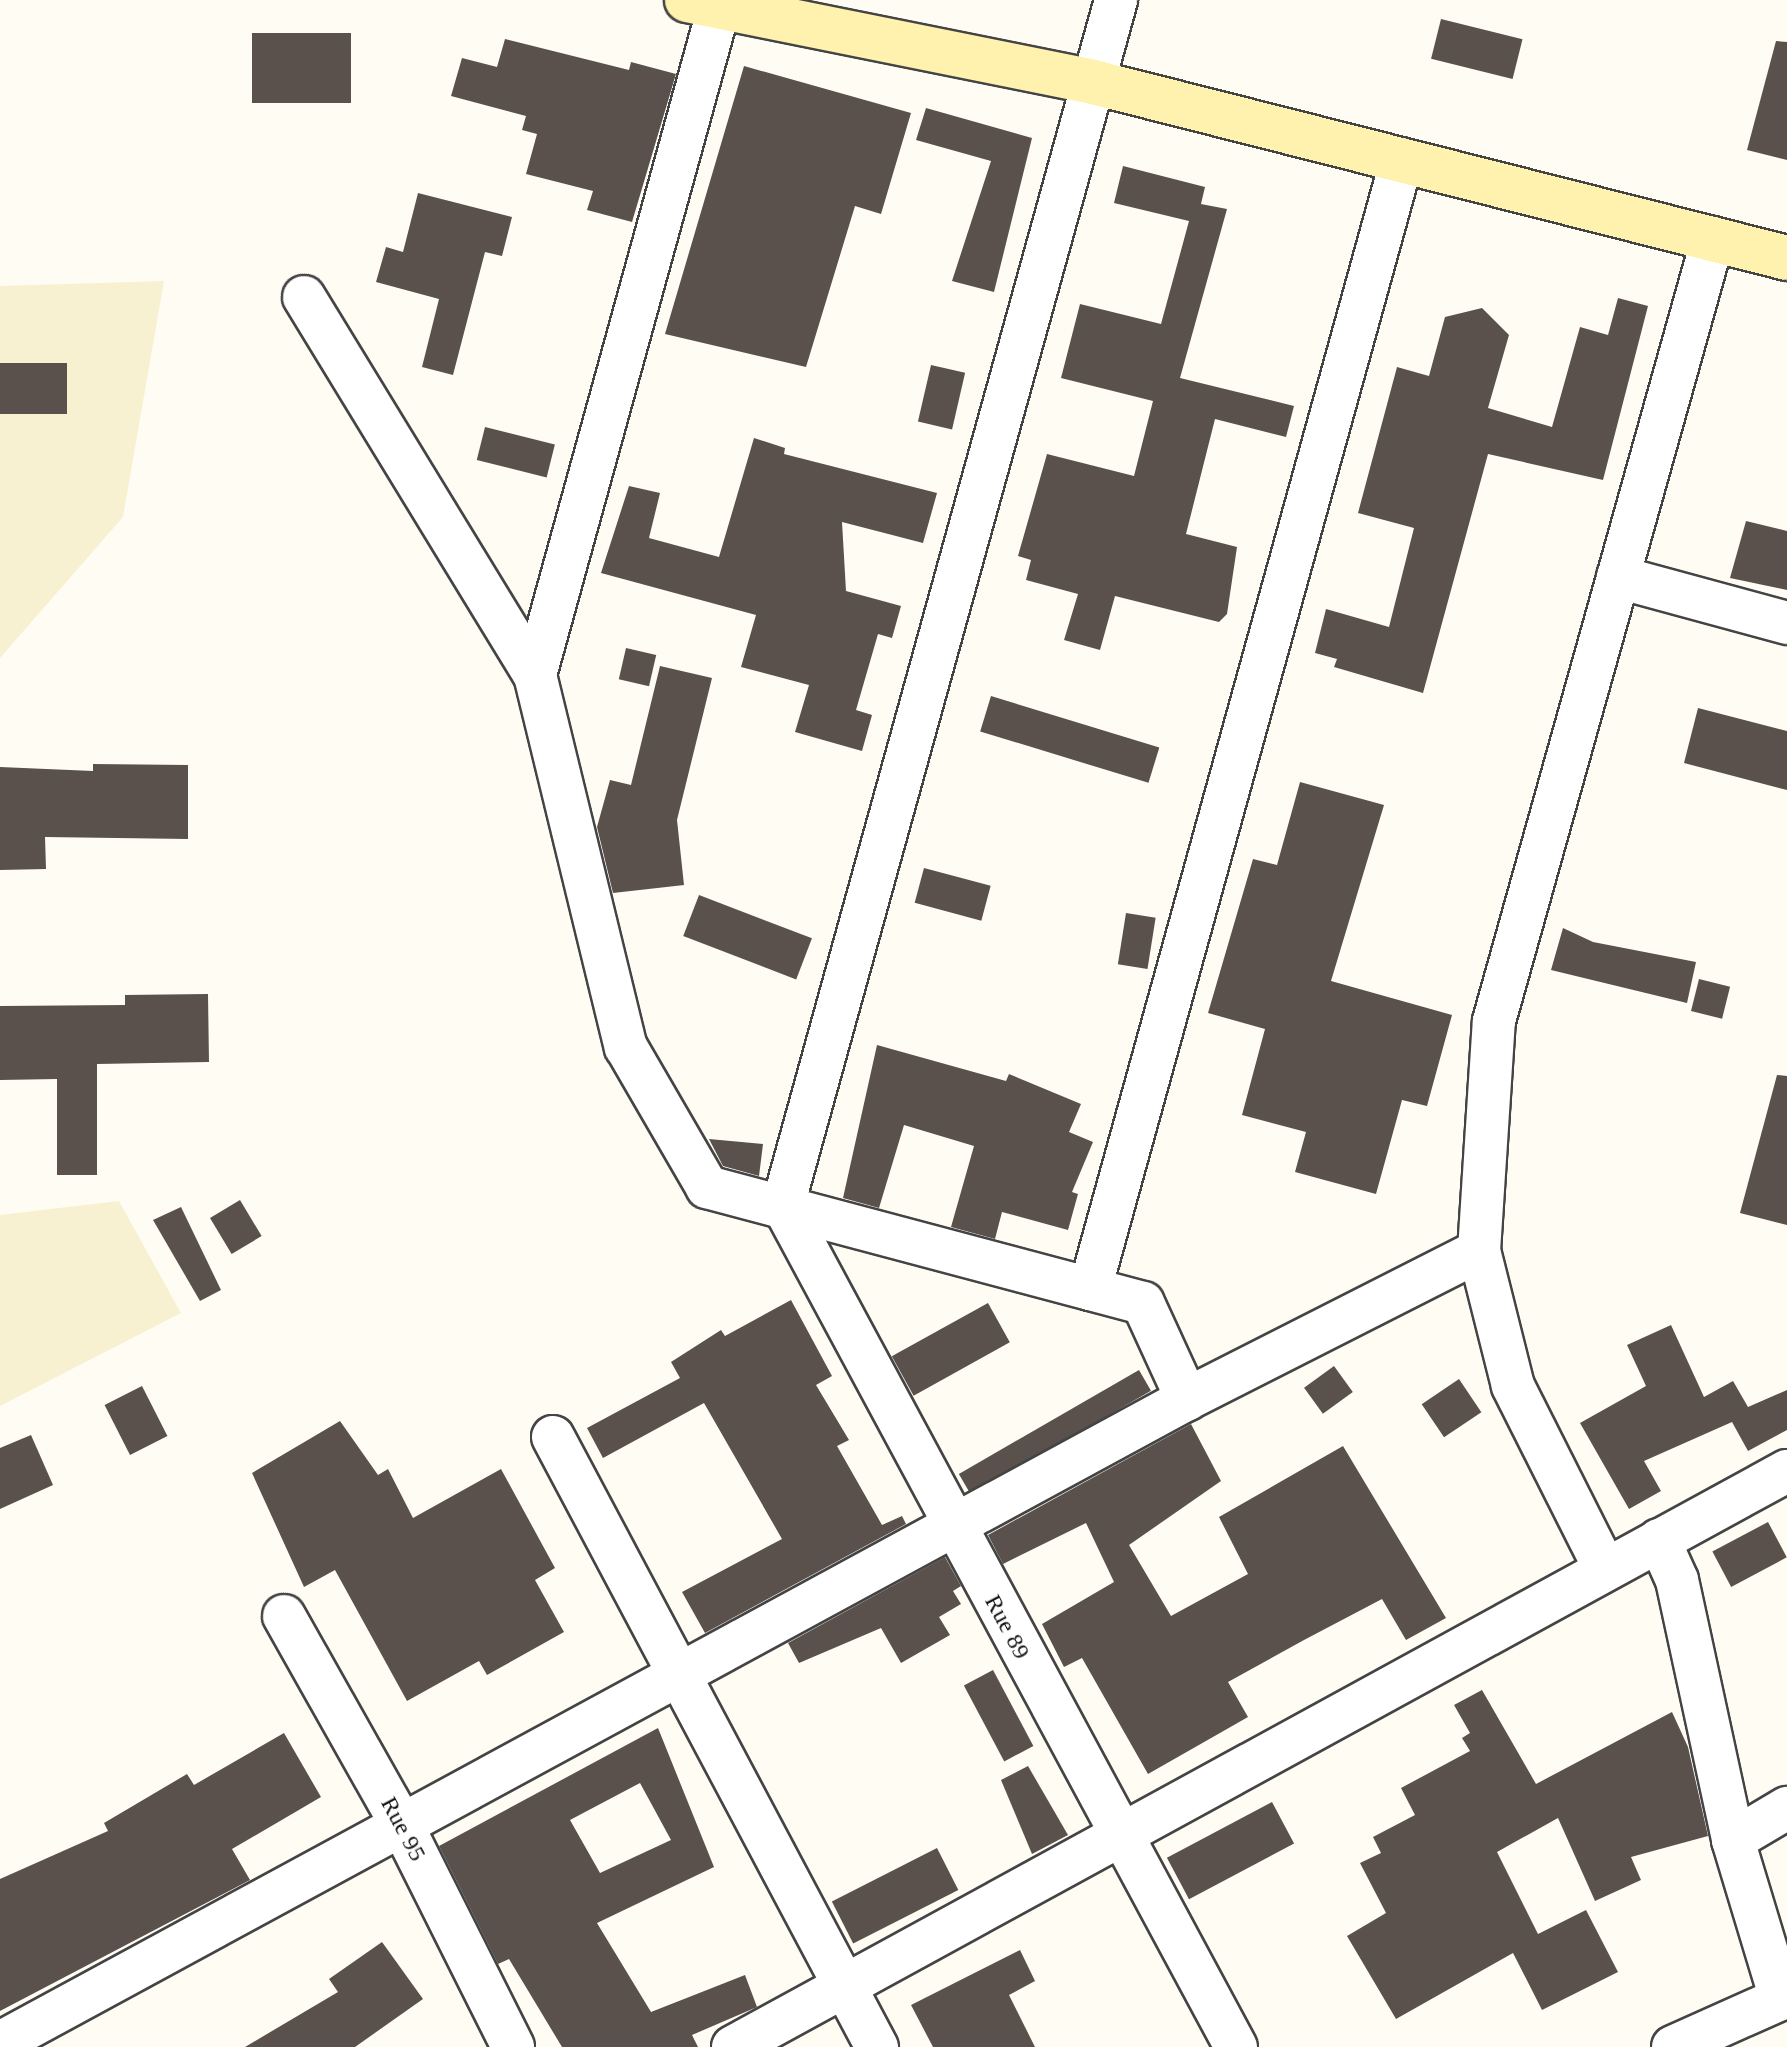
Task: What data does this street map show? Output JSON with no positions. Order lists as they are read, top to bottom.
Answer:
{
  "streets": {
    "street": ["Rue 89", "Rue 95"]
  }
}
